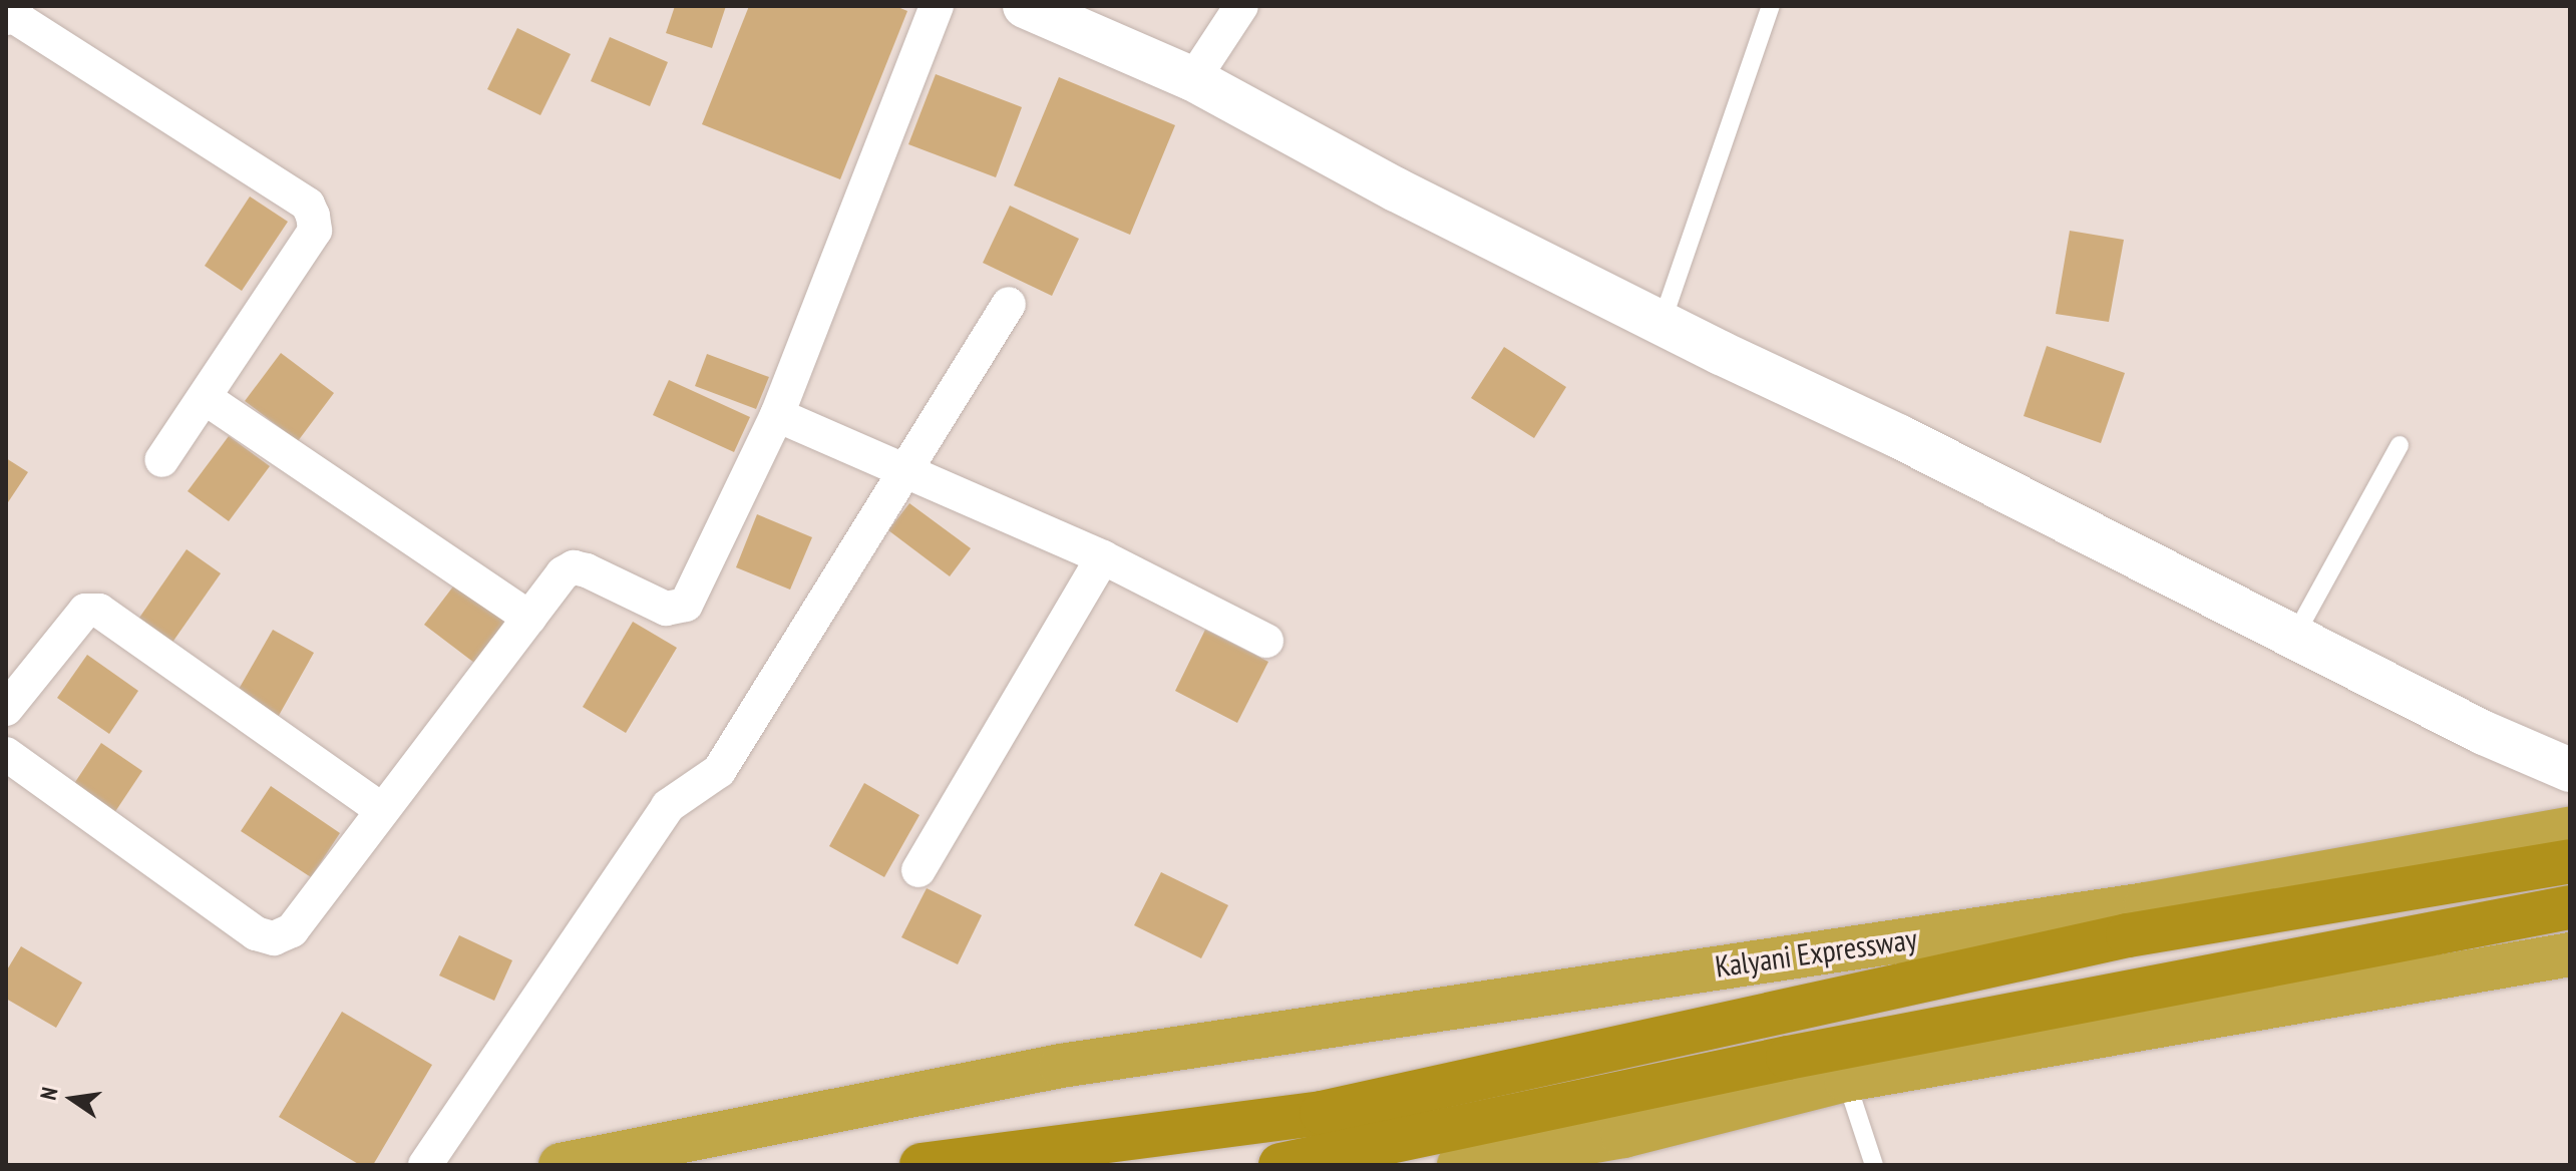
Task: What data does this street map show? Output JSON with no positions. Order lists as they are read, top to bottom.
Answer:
{
  "streets": {
    "highway": ["Kalyani Expressway"]
  },
  "north": "left"
}
